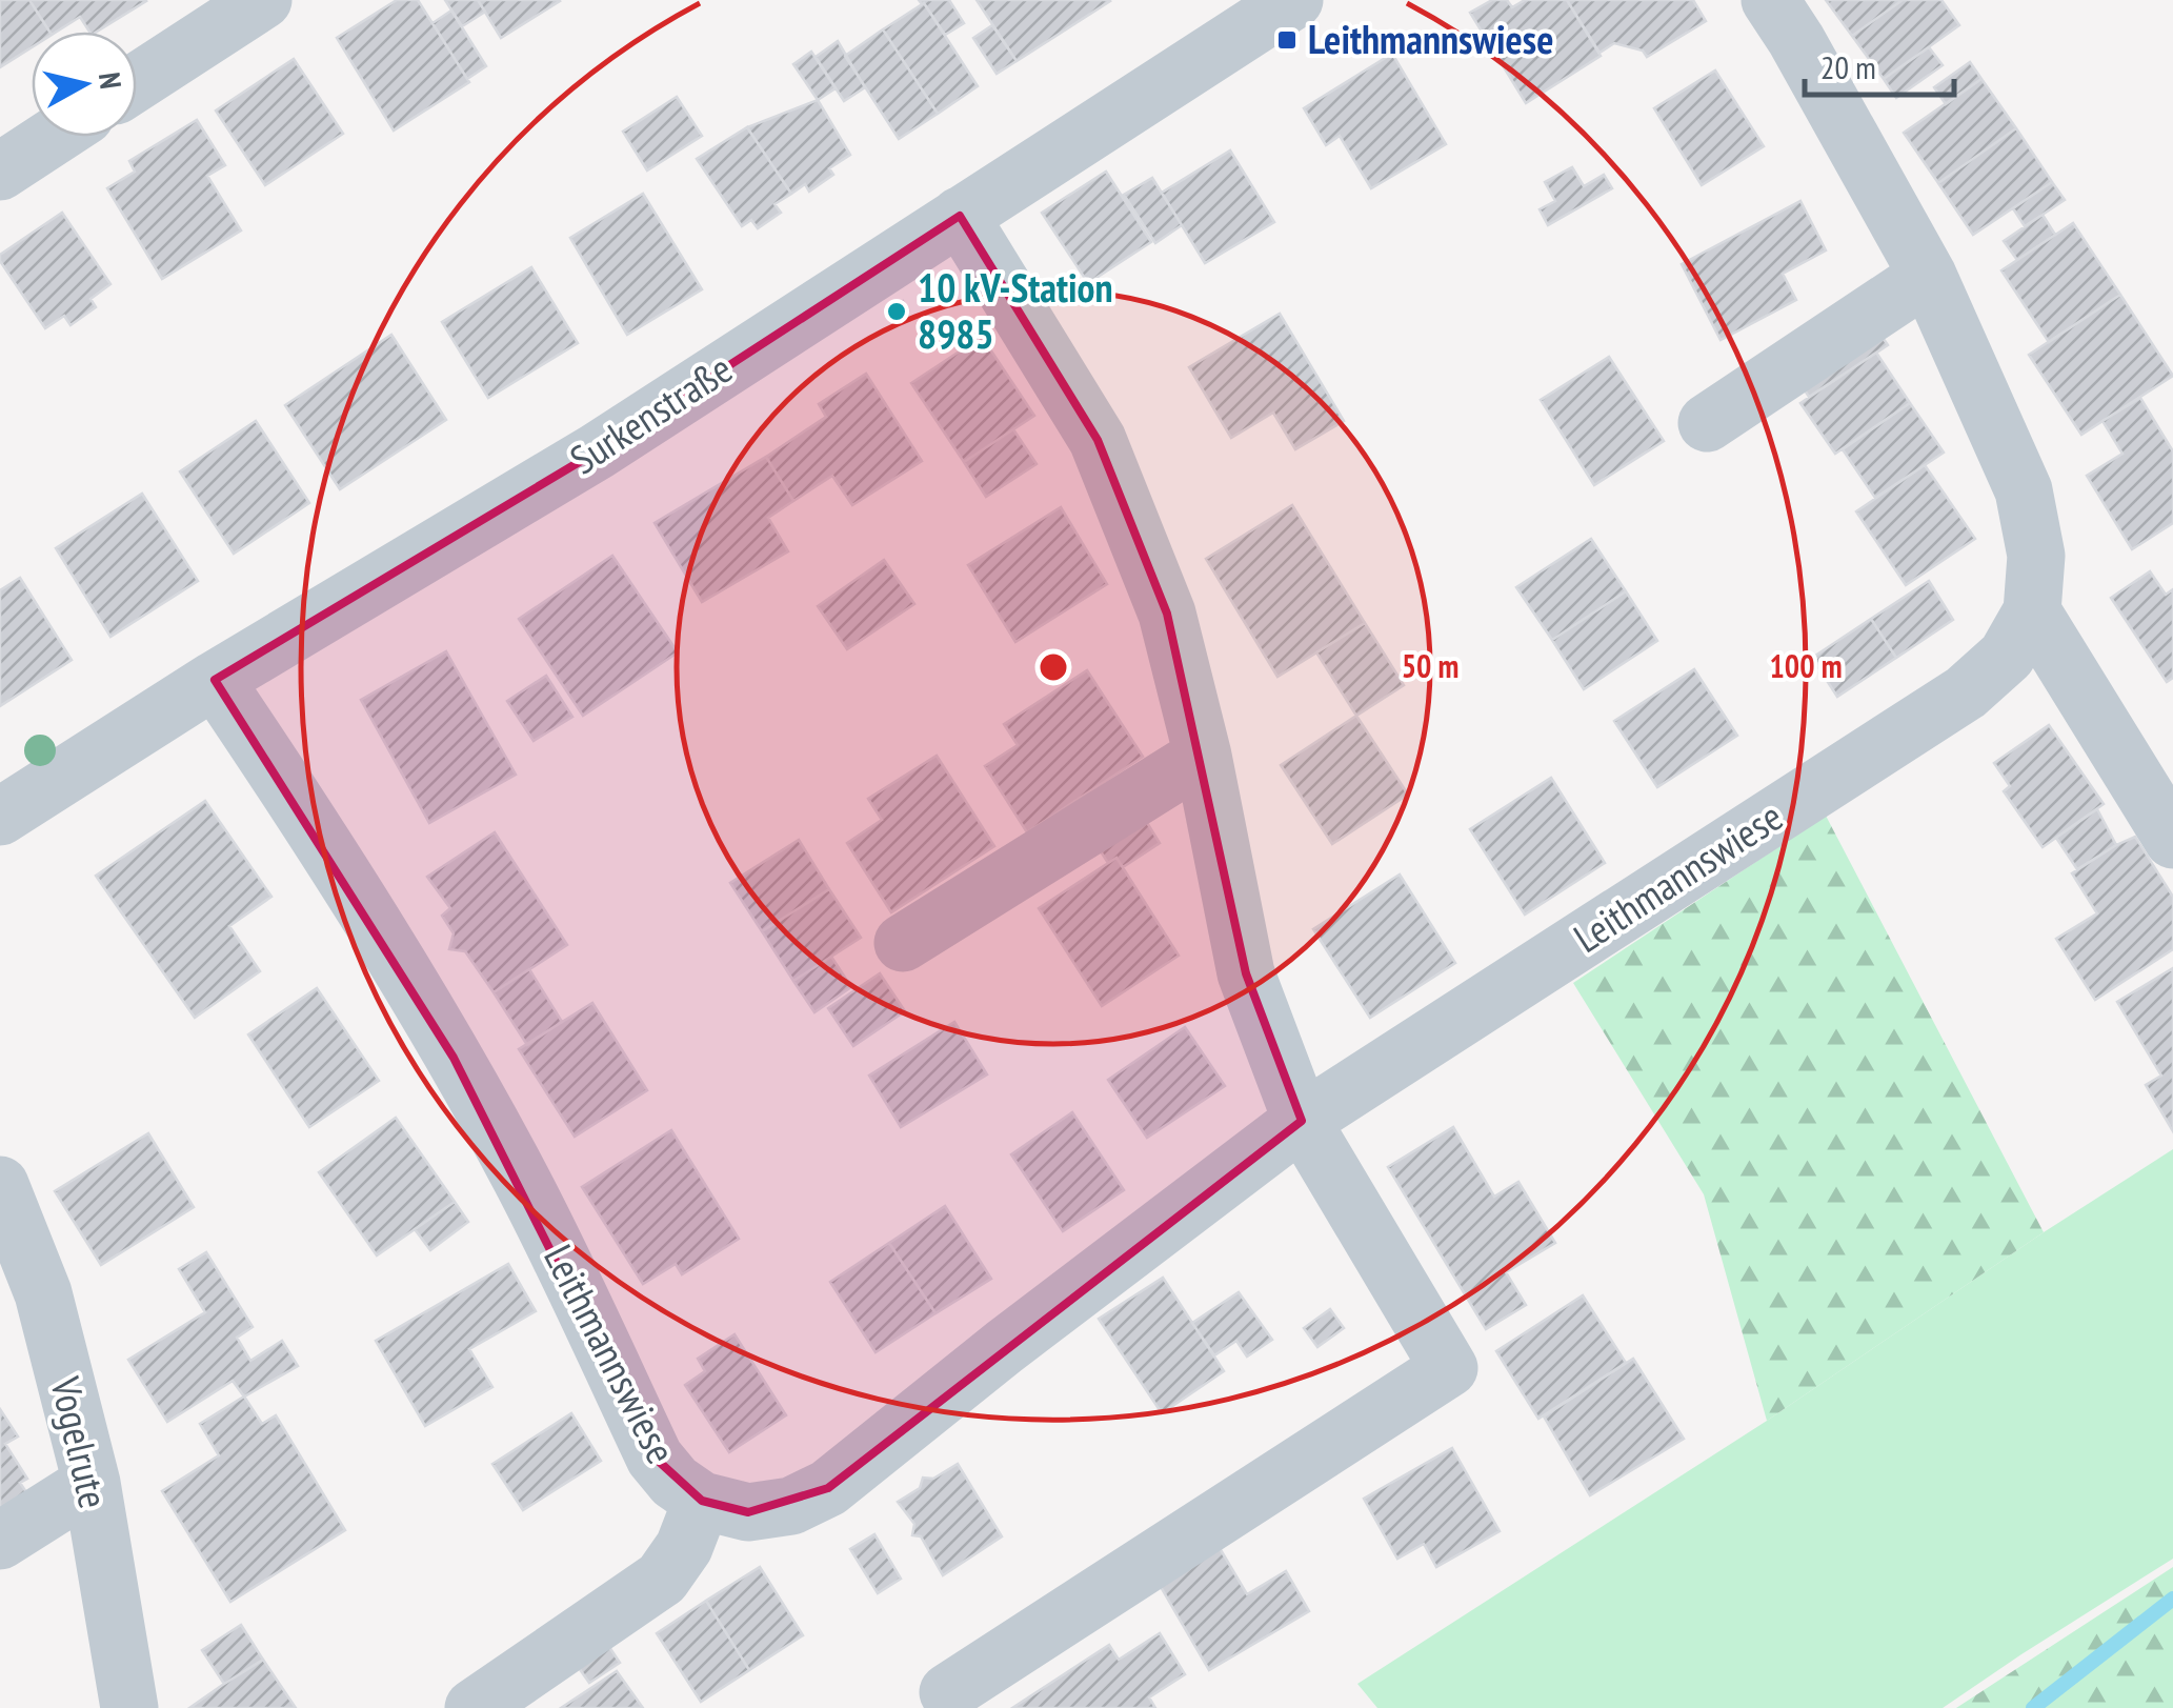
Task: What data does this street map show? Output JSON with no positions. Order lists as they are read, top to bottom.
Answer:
{
  "streets": {
    "street": ["Surkenstraße", "Leithmannswiese", "Vogelrute"]
  },
  "crossings": [
    ["Surkenstraße", "Leithmannswiese"]
  ],
  "places": {
    "transit": ["Leithmannswiese"],
    "other": ["10 kV-Station 8985"]
  },
  "scale_bar": "20 m",
  "north": "right",
  "rings": ["50 m", "100 m"]
}
